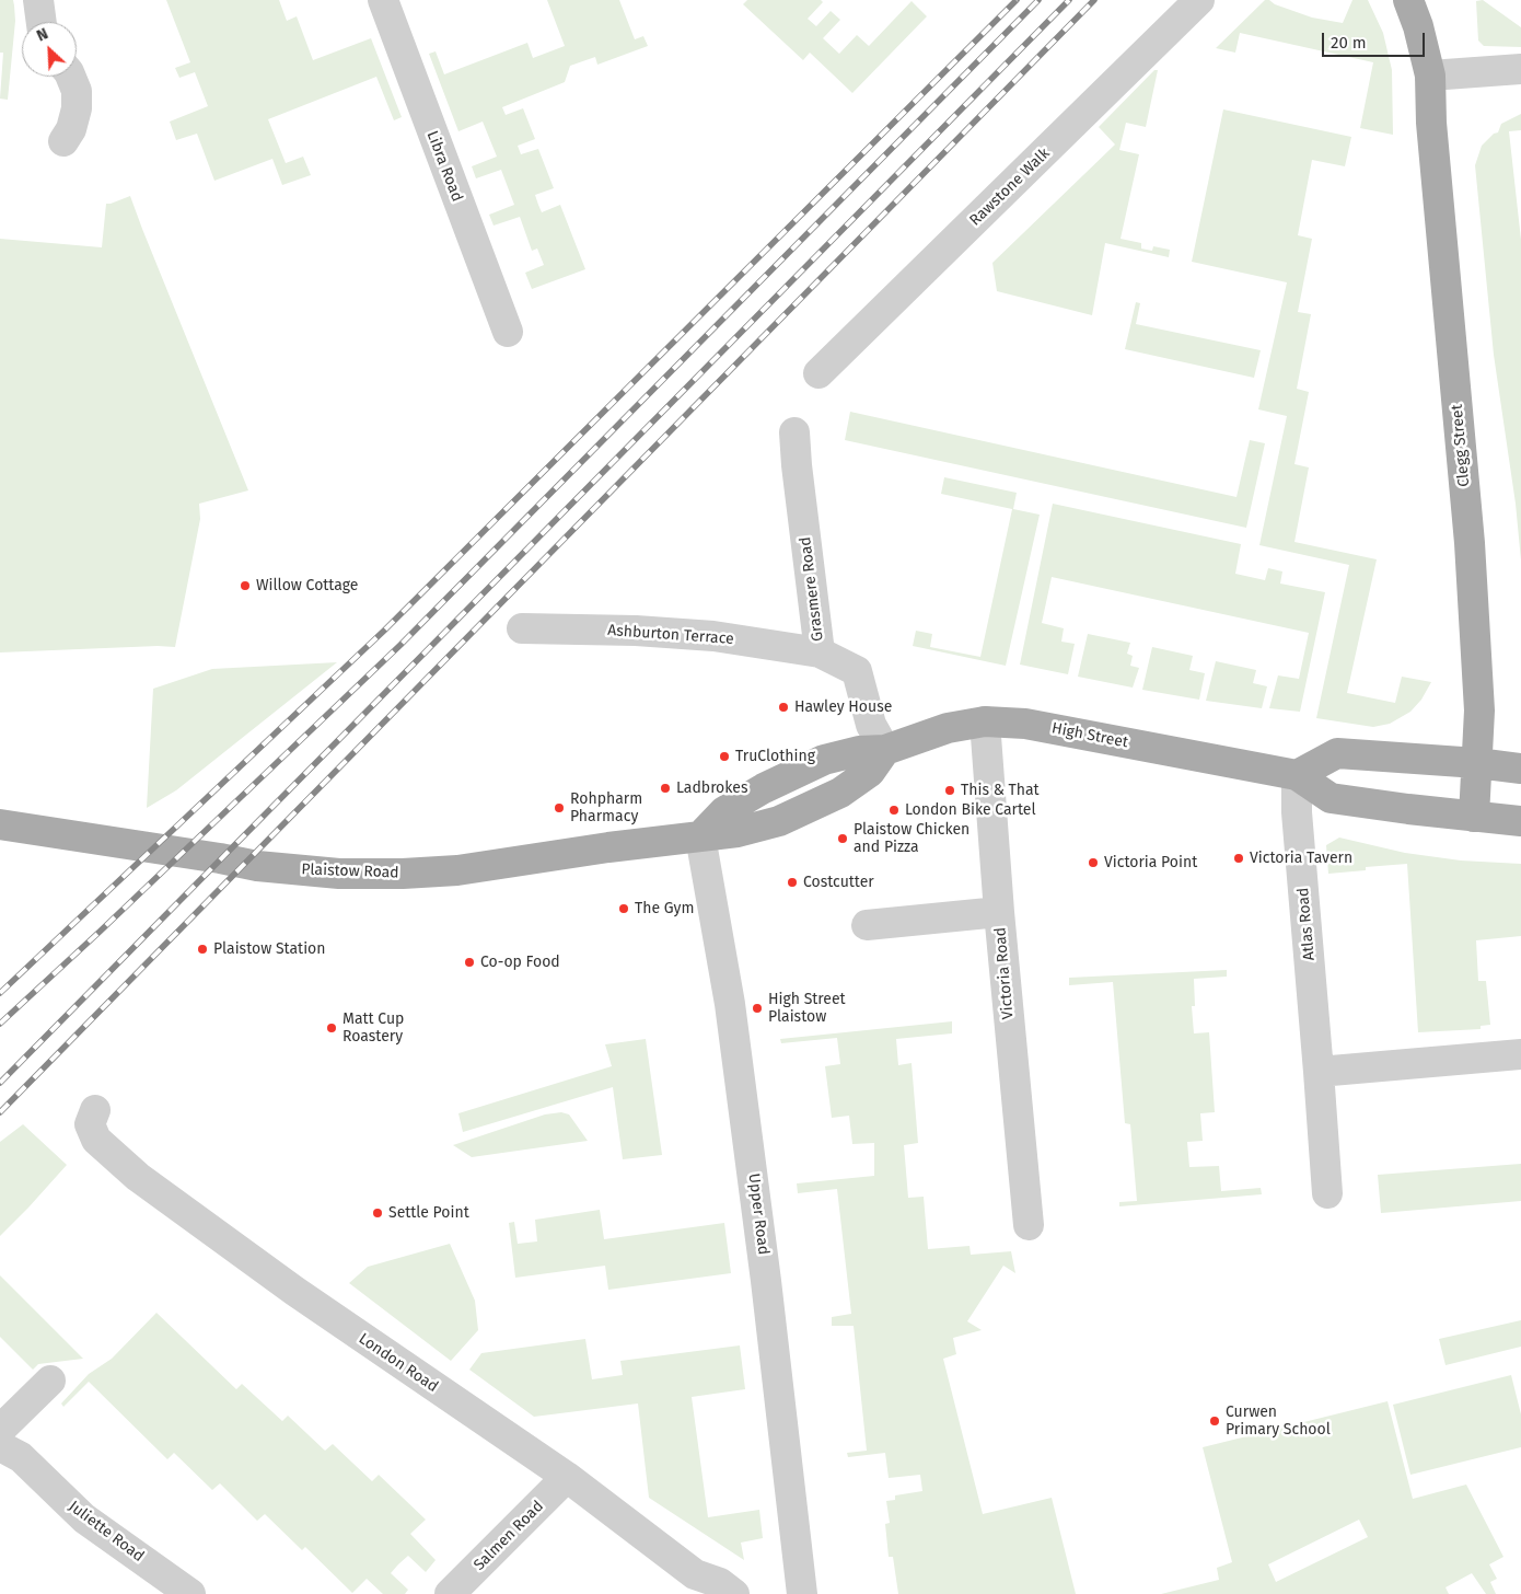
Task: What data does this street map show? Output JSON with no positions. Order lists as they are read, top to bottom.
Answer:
{
  "streets": {
    "main road": ["Clegg Street", "High Street", "Plaistow Road"],
    "street": [
      "Libra Road",
      "Rawstone Walk",
      "Grasmere Road",
      "Ashburton Terrace",
      "Atlas Road",
      "Victoria Road",
      "Upper Road",
      "London Road",
      "Juliette Road",
      "Salmen Road"
    ]
  },
  "crossings": [
    ["Clegg Street", "High Street"],
    ["Grasmere Road", "Ashburton Terrace"],
    ["Grasmere Road", "High Street"],
    ["High Street", "Atlas Road"],
    ["High Street", "Victoria Road"],
    ["Plaistow Road", "Upper Road"],
    ["London Road", "Salmen Road"]
  ],
  "places": [
    "Willow Cottage",
    "Hawley House",
    "TruClothing",
    "Ladbrokes",
    "This & That",
    "Rohpharm Pharmacy",
    "London Bike Cartel",
    "Plaistow Chicken and Pizza",
    "Victoria Tavern",
    "Victoria Point",
    "Costcutter",
    "The Gym",
    "Plaistow Station",
    "Co-op Food",
    "High Street Plaistow",
    "Matt Cup Roastery",
    "Settle Point",
    "Curwen Primary School"
  ],
  "scale_bar": "20 m",
  "north": "top left"
}
